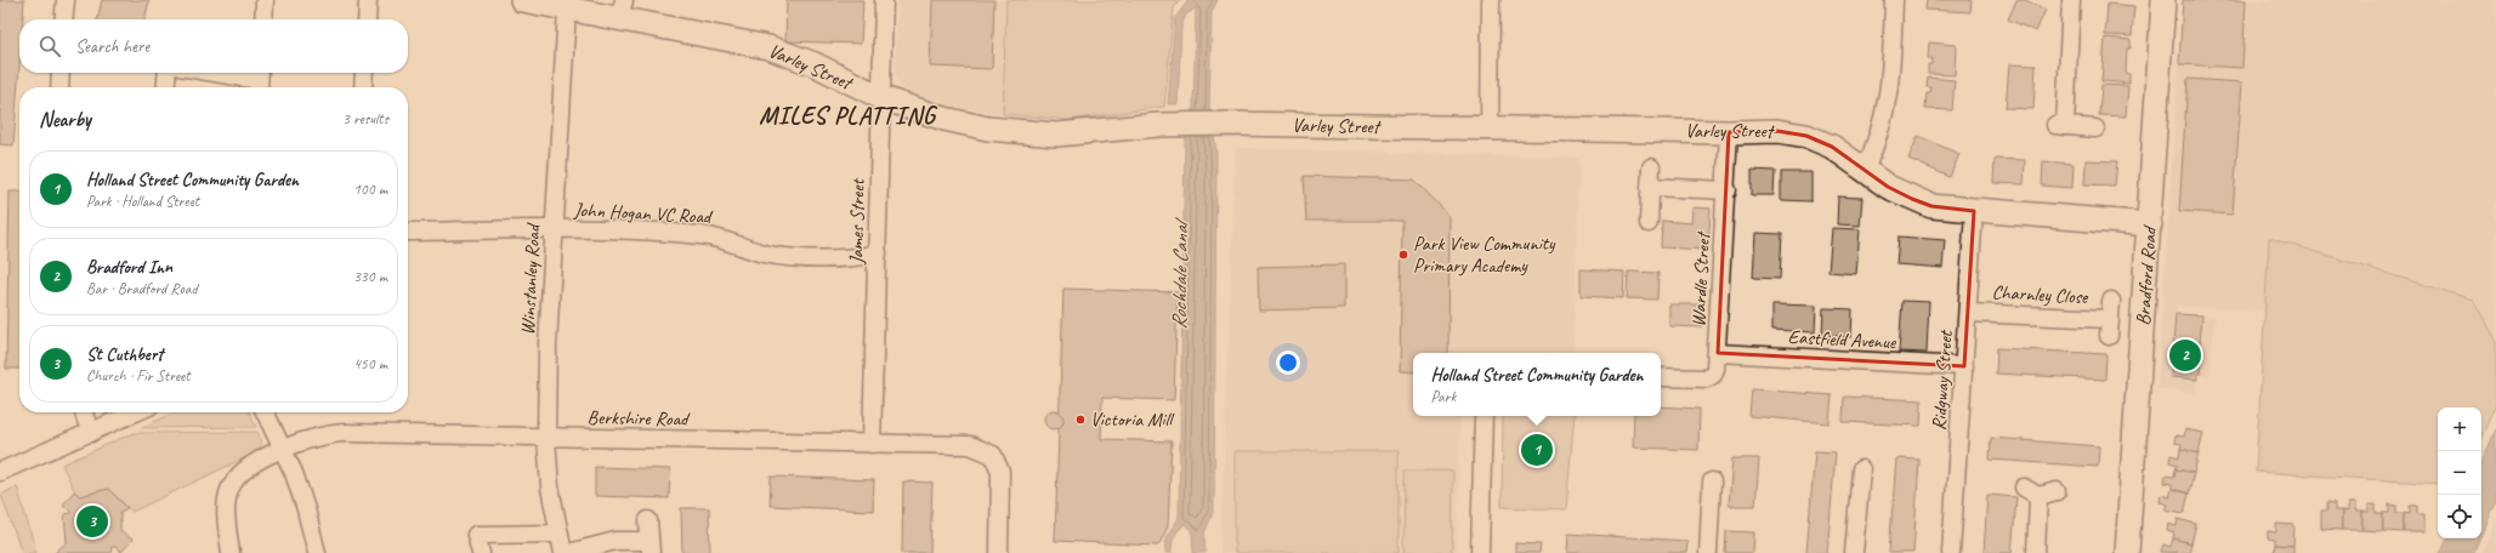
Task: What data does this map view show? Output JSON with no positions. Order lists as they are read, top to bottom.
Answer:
{
  "streets": {
    "street": [
      "Varley Street",
      "John Hogan VC Road",
      "James Street",
      "Bradford Road",
      "Winstanley Road",
      "Wardle Street",
      "Charnley Close",
      "Eastfield Avenue",
      "Ridgway Street",
      "Berkshire Road"
    ]
  },
  "crossings": [
    ["Varley Street", "James Street"],
    ["Varley Street", "Bradford Road"],
    ["Varley Street", "Winstanley Road"],
    ["Varley Street", "Wardle Street"],
    ["Varley Street", "Ridgway Street"],
    ["John Hogan VC Road", "James Street"],
    ["John Hogan VC Road", "Winstanley Road"],
    ["James Street", "Berkshire Road"],
    ["Winstanley Road", "Berkshire Road"],
    ["Wardle Street", "Eastfield Avenue"],
    ["Charnley Close", "Ridgway Street"],
    ["Eastfield Avenue", "Ridgway Street"]
  ],
  "districts": ["MILES PLATTING"],
  "water": ["Rochdale Canal"],
  "places": ["Park View Community Primary Academy", "Victoria Mill"],
  "page": {
    "search": "Search here",
    "heading": ["Nearby", "3 results"],
    "list": [
      {
        "mark": "1",
        "name": "Holland Street Community Garden",
        "note": "Park · Holland Street",
        "value": "100 m"
      },
      {
        "mark": "2",
        "name": "Bradford Inn",
        "note": "Bar · Bradford Road",
        "value": "330 m"
      },
      {
        "mark": "3",
        "name": "St Cuthbert",
        "note": "Church · Fir Street",
        "value": "450 m"
      }
    ],
    "pins": ["2", "1", "3"],
    "popup": ["Holland Street Community Garden", "Park"],
    "map_buttons": ["+", "−"]
  }
}
